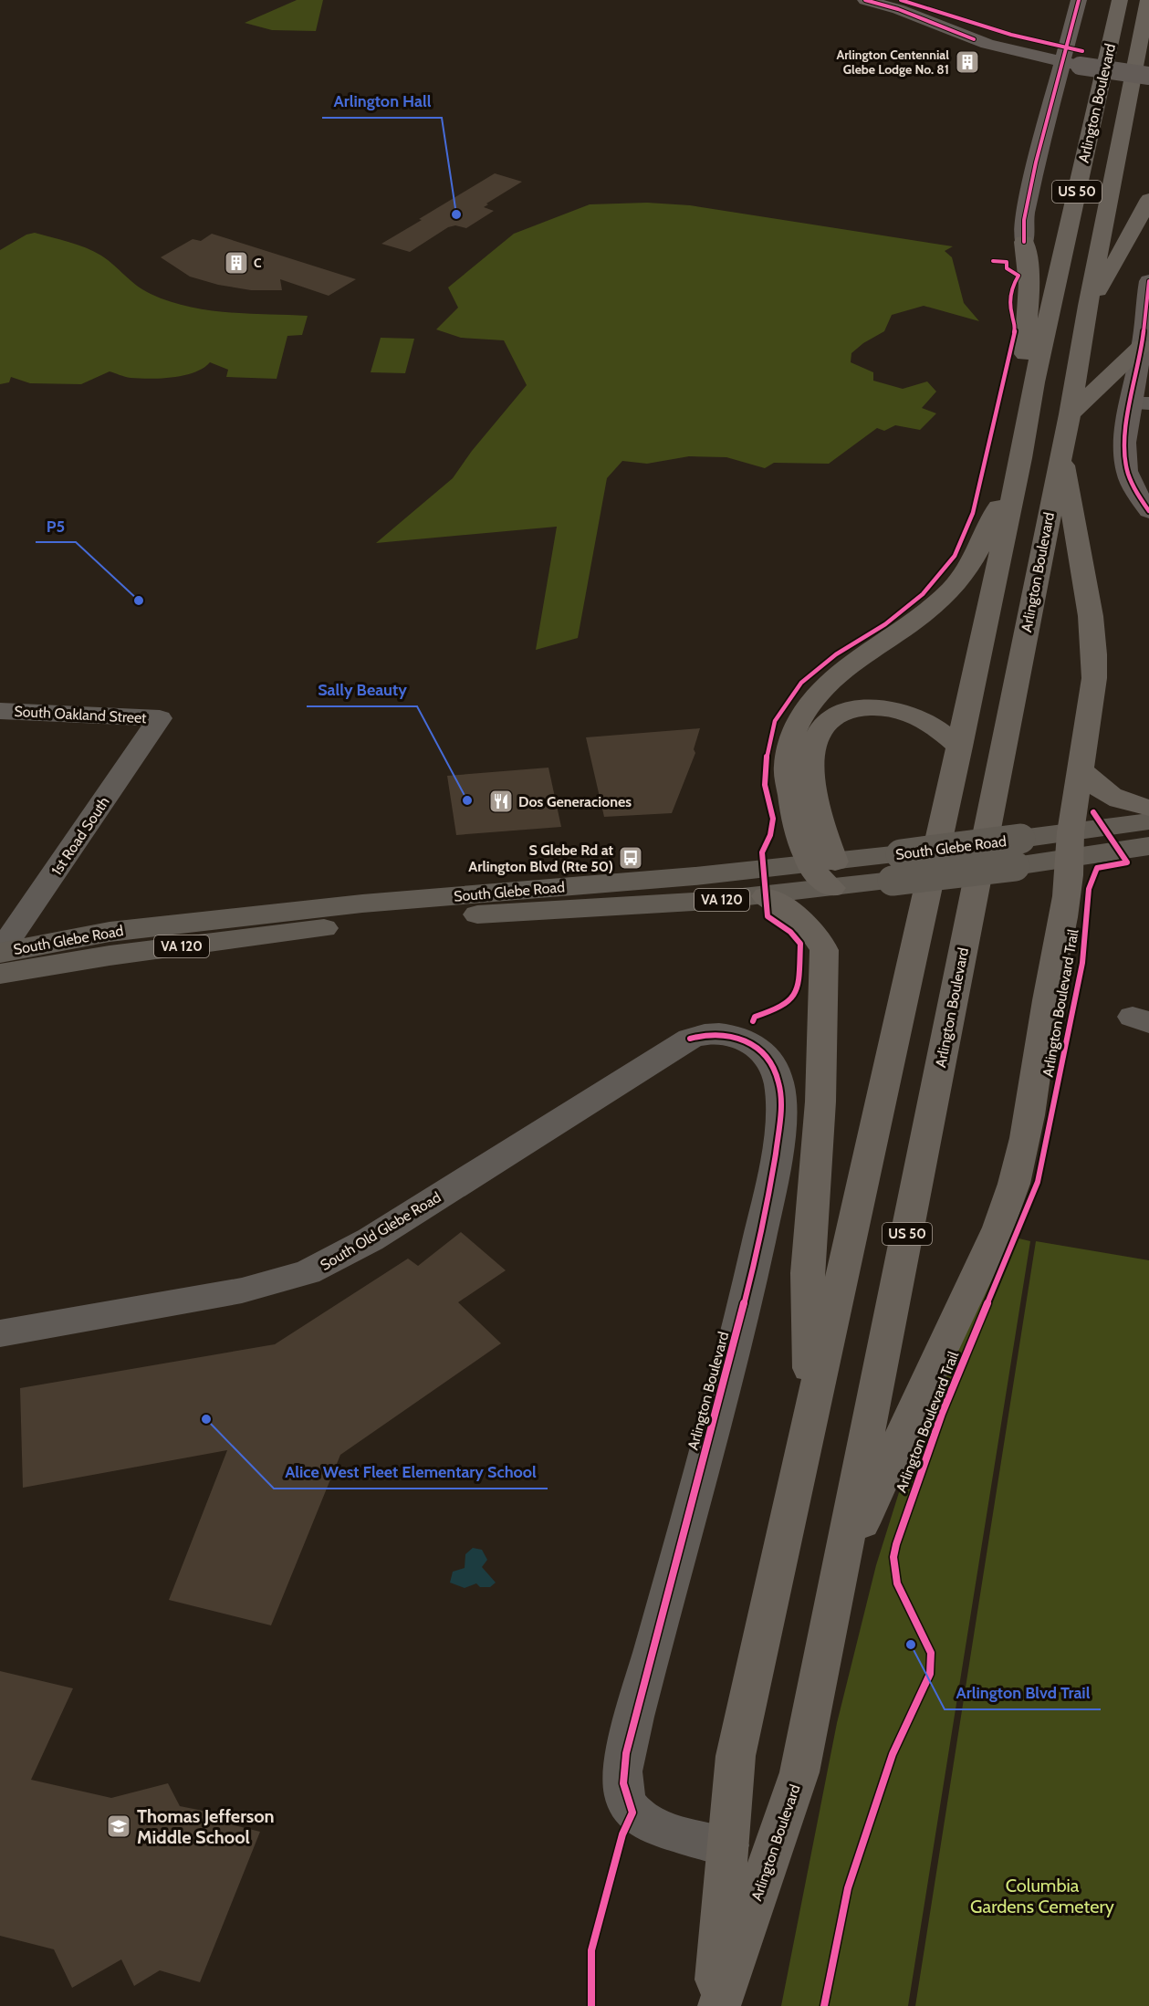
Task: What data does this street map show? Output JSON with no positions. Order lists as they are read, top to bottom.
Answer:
{
  "streets": {
    "highway": ["Arlington Boulevard", "US 50"],
    "main road": ["South Glebe Road", "VA 120"],
    "street": ["South Oakland Street", "1st Road South", "South Old Glebe Road"],
    "cycle path": ["Arlington Boulevard Trail"]
  },
  "crossings": [
    ["Arlington Boulevard", "South Old Glebe Road"],
    ["South Oakland Street", "1st Road South"],
    ["1st Road South", "South Glebe Road"],
    ["South Glebe Road", "VA 120"]
  ],
  "parks": ["Columbia Gardens Cemetery"],
  "places": {
    "building": ["Arlington Centennial Glebe Lodge No. 81", "C"],
    "other": [
      "Arlington Hall",
      "P5",
      "Sally Beauty",
      "Alice West Fleet Elementary School",
      "Arlington Blvd Trail"
    ],
    "restaurant": ["Dos Generaciones"],
    "bus stop": ["S Glebe Rd at Arlington Blvd (Rte 50)"],
    "school or university": ["Thomas Jefferson Middle School"]
  }
}
